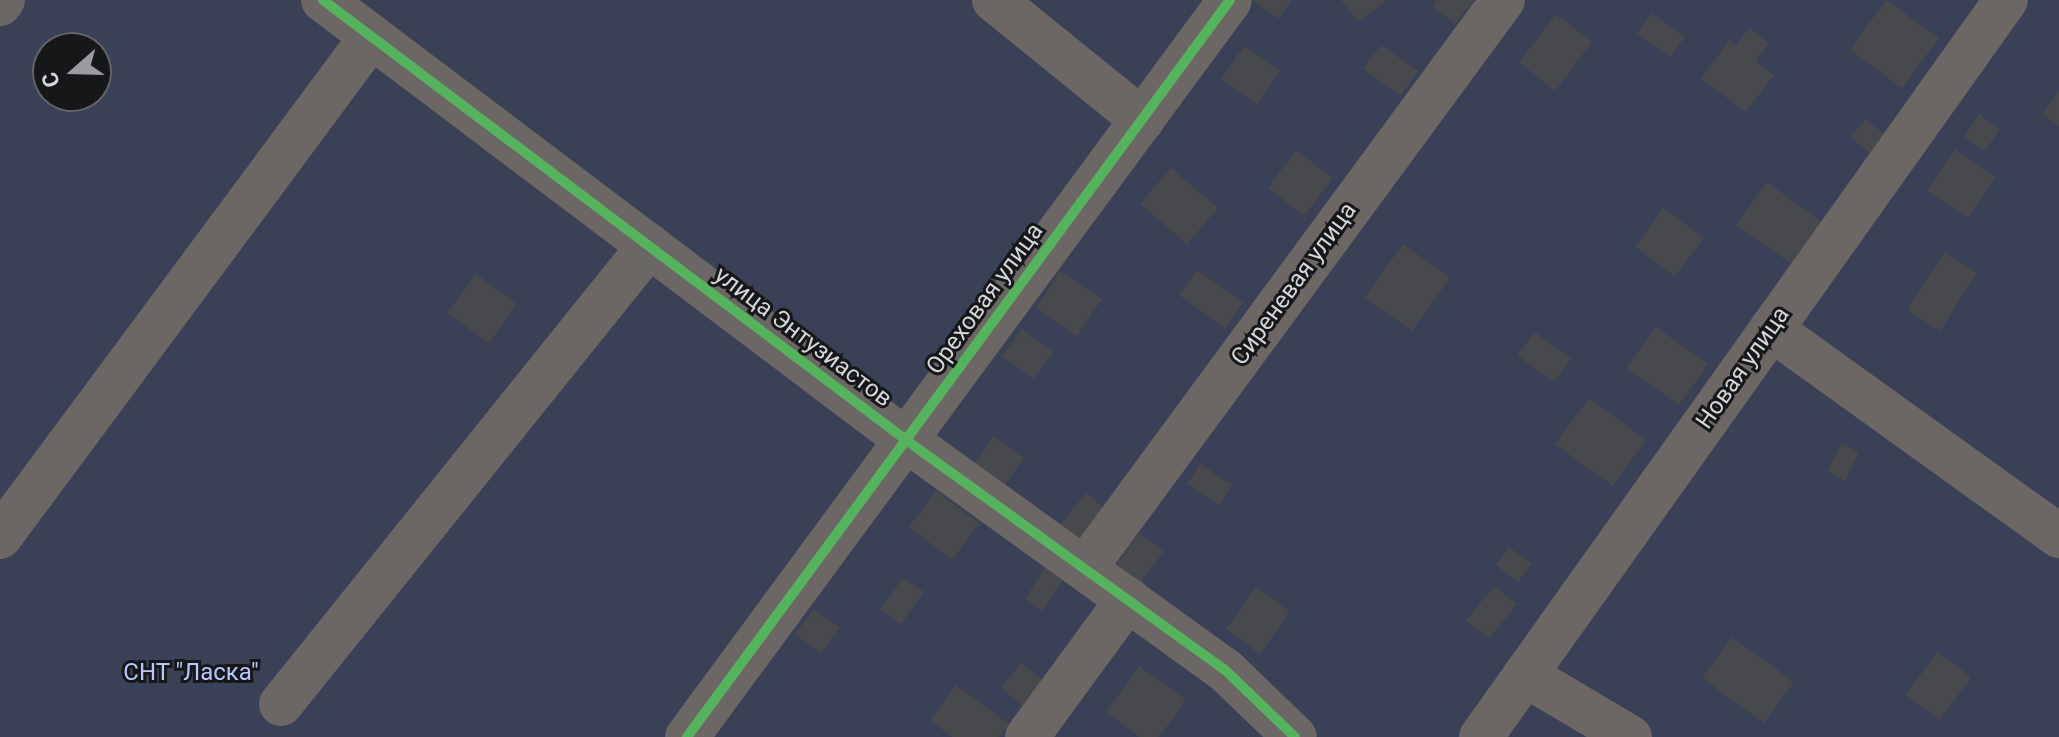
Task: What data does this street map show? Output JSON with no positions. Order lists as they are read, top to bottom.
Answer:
{
  "streets": {
    "street": [
      "Сиреневая улица",
      "Ореховая улица",
      "улица Энтузиастов",
      "Новая улица"
    ]
  },
  "crossings": [
    ["Сиреневая улица", "улица Энтузиастов"],
    ["Ореховая улица", "улица Энтузиастов"]
  ],
  "parks": ["СНТ \"Ласка\""],
  "north": "left"
}
